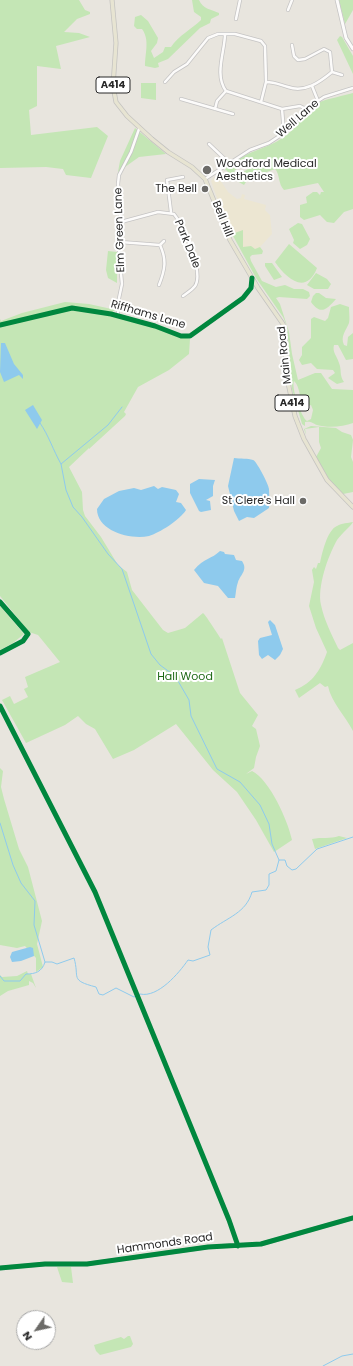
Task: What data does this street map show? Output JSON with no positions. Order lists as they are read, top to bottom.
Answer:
{
  "streets": {
    "main road": ["A414", "Bell Hill", "Main Road"],
    "street": [
      "Well Lane",
      "Elm Green Lane",
      "Park Dale",
      "Riffhams Lane",
      "Hammonds Road"
    ]
  },
  "crossings": [
    ["A414", "Bell Hill"],
    ["A414", "Elm Green Lane"],
    ["Well Lane", "Bell Hill"],
    ["Bell Hill", "Elm Green Lane"],
    ["Bell Hill", "Main Road"],
    ["Elm Green Lane", "Park Dale"],
    ["Elm Green Lane", "Riffhams Lane"]
  ],
  "parks": ["Hall Wood"],
  "places": ["Woodford Medical Aesthetics", "The Bell", "St Clere's Hall"],
  "north": "bottom left"
}
